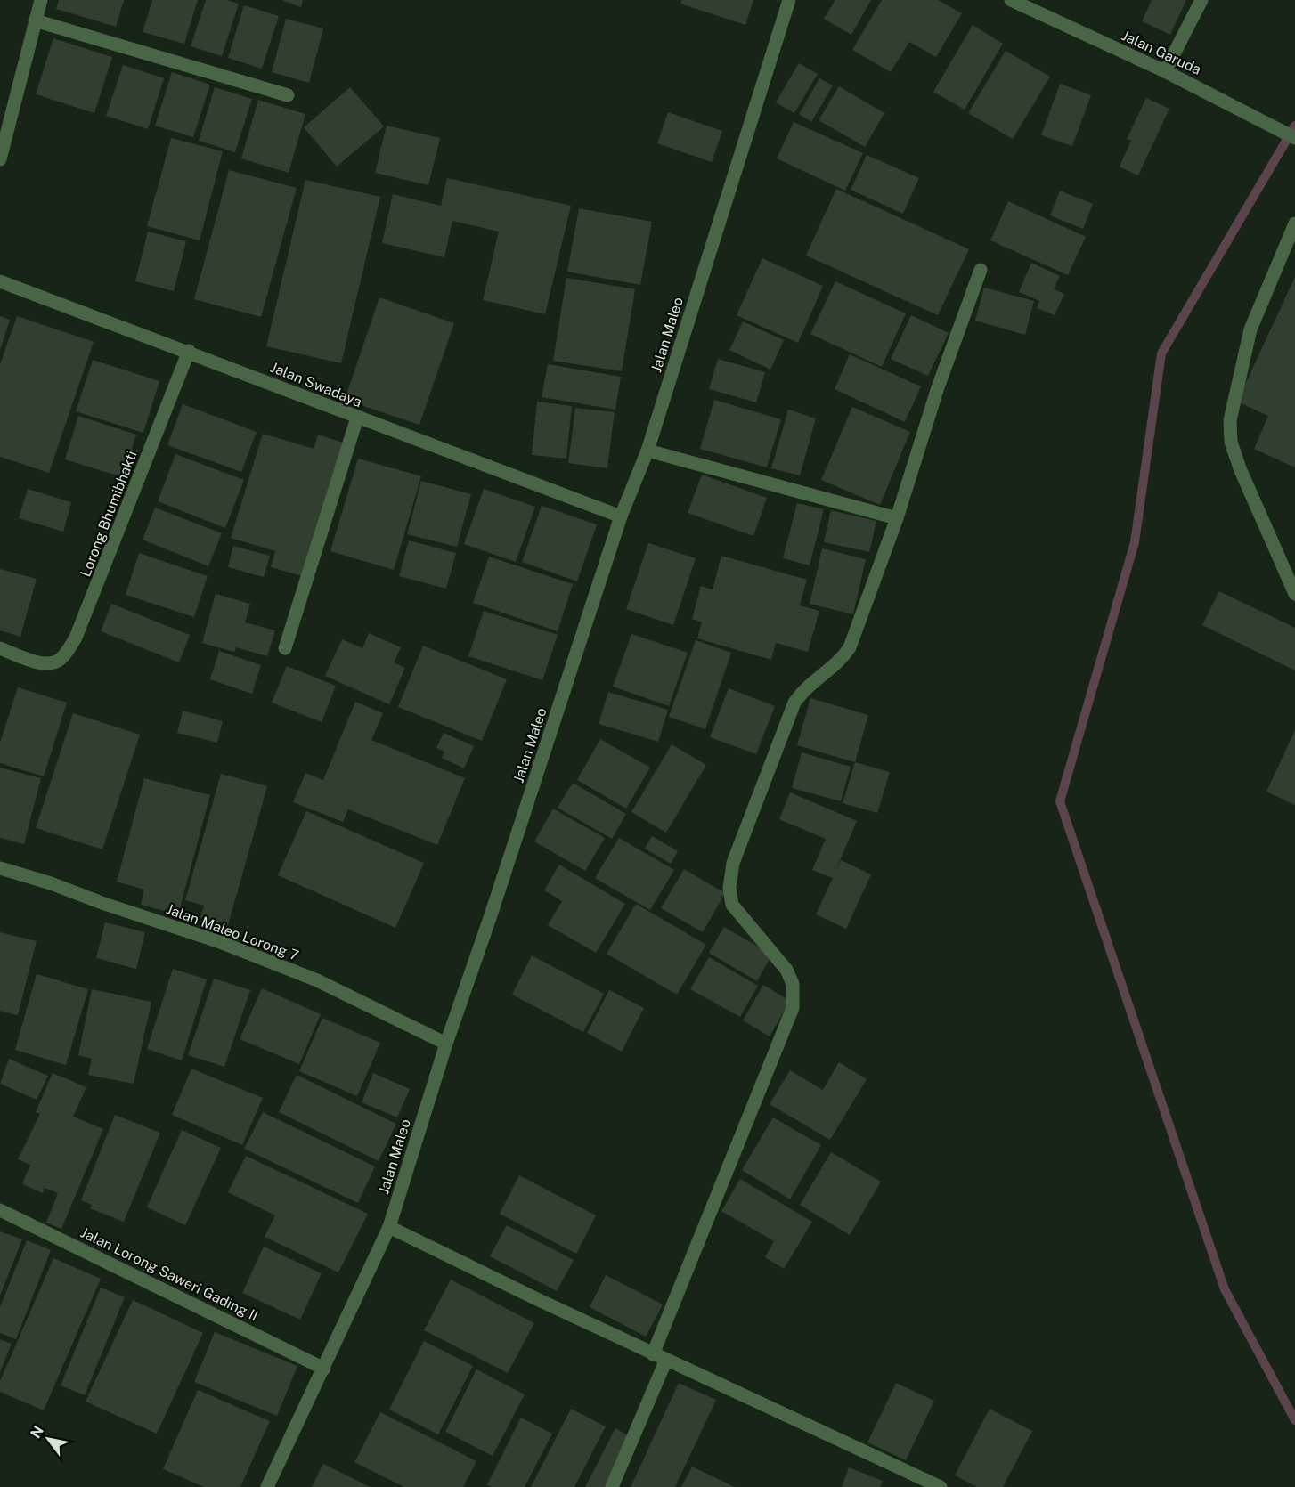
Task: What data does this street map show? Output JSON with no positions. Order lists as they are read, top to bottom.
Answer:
{
  "streets": {
    "street": [
      "Jalan Garuda",
      "Jalan Maleo",
      "Jalan Swadaya",
      "Lorong Bhumibhakti",
      "Jalan Maleo Lorong 7",
      "Jalan Lorong Saweri Gading II"
    ]
  },
  "crossings": [
    ["Jalan Maleo", "Jalan Swadaya"],
    ["Jalan Maleo", "Jalan Maleo Lorong 7"],
    ["Jalan Maleo", "Jalan Lorong Saweri Gading II"],
    ["Jalan Swadaya", "Lorong Bhumibhakti"]
  ],
  "north": "top left"
}
